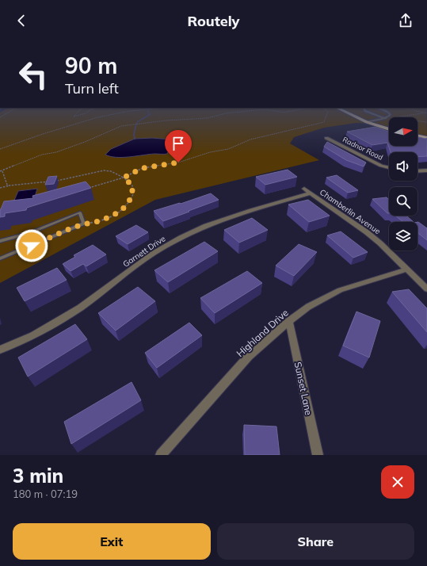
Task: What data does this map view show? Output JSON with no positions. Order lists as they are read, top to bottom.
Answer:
{
  "streets": {
    "street": [
      "Radnor Road",
      "Chamberlin Avenue",
      "Garnett Drive",
      "Highland Drive",
      "Sunset Lane"
    ]
  },
  "crossings": [
    ["Chamberlin Avenue", "Garnett Drive"],
    ["Chamberlin Avenue", "Highland Drive"],
    ["Highland Drive", "Sunset Lane"]
  ],
  "north": "right",
  "page": {
    "header": "Routely",
    "turn": ["90 m", "Turn left"],
    "heading": ["3 min", "180 m · 07:19"],
    "buttons": ["Exit", "Share"]
  }
}
